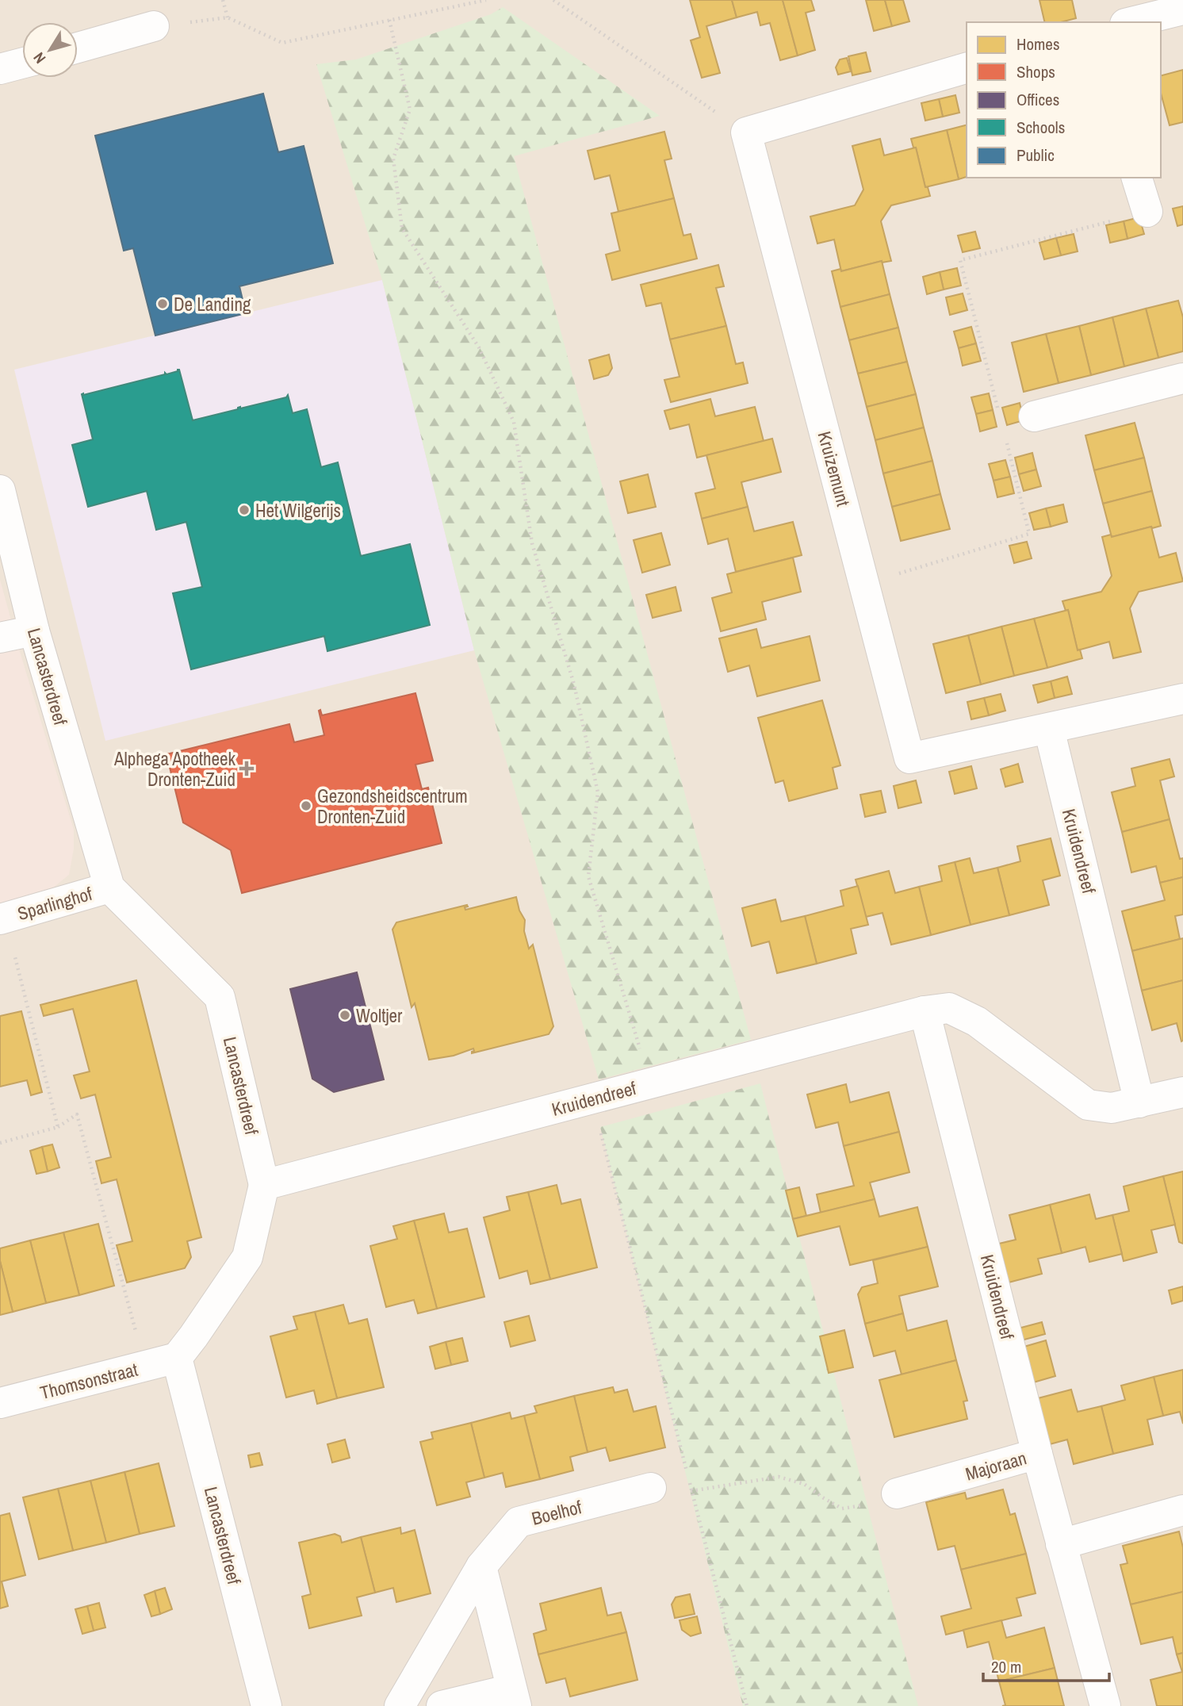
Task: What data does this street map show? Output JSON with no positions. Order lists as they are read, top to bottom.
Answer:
{
  "streets": {
    "street": [
      "Kruizemunt",
      "Lancasterdreef",
      "Kruidendreef",
      "Sparlinghof",
      "Thomsonstraat",
      "Majoraan",
      "Boelhof"
    ]
  },
  "crossings": [
    ["Kruizemunt", "Kruidendreef"],
    ["Lancasterdreef", "Kruidendreef"],
    ["Lancasterdreef", "Sparlinghof"],
    ["Lancasterdreef", "Thomsonstraat"],
    ["Kruidendreef", "Majoraan"]
  ],
  "places": {
    "other": [
      "De Landing",
      "Het Wilgerijs",
      "Gezondsheidscentrum Dronten-Zuid",
      "Woltjer"
    ],
    "health": ["Alphega Apotheek Dronten-Zuid"]
  },
  "legend": [
    "Homes",
    "Shops",
    "Offices",
    "Schools",
    "Public"
  ],
  "scale_bar": "20 m",
  "north": "bottom left"
}
